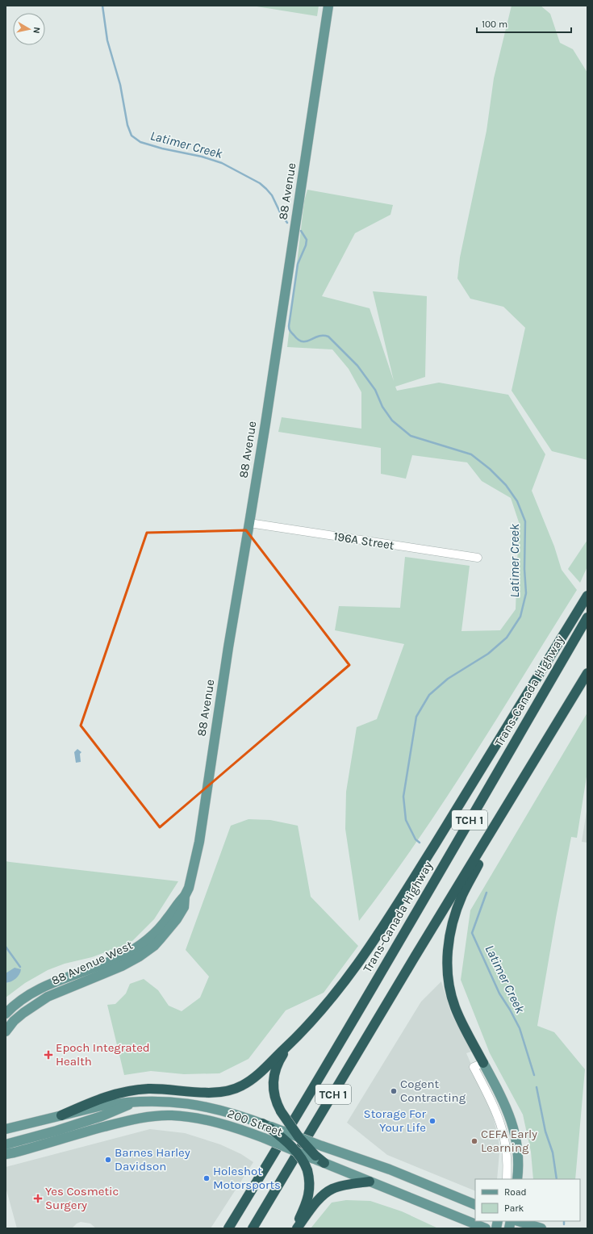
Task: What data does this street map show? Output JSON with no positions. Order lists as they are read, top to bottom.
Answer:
{
  "streets": {
    "highway": ["Trans-Canada Highway", "TCH 1"],
    "main road": ["88 Avenue", "88 Avenue West", "200 Street"],
    "street": ["196A Street"]
  },
  "crossings": [
    ["88 Avenue", "196A Street"],
    ["88 Avenue", "88 Avenue West"]
  ],
  "water": ["Latimer Creek"],
  "places": {
    "health": ["Epoch Integrated Health", "Yes Cosmetic Surgery"],
    "other": [
      "Cogent Contracting",
      "Storage For Your Life",
      "CEFA Early Learning",
      "Barnes Harley Davidson",
      "Holeshot Motorsports"
    ]
  },
  "legend": ["Road", "Park"],
  "scale_bar": "100 m",
  "north": "right"
}
